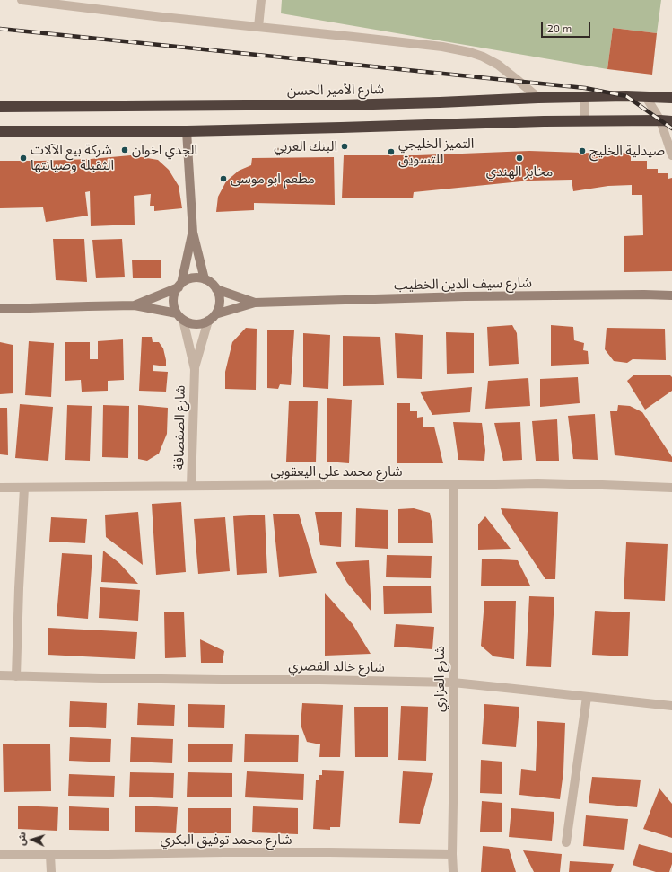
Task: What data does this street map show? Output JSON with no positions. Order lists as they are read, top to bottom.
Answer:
{
  "streets": {
    "highway": ["شارع الأمير الحسن"],
    "street": [
      "شارع سيف الدين الخطيب",
      "شارع الصفصافة",
      "شارع محمد علي اليعقوبي",
      "شارع خالد القصري",
      "شارع العزاري",
      "شارع محمد توفيق البكري"
    ]
  },
  "crossings": [
    ["شارع سيف الدين الخطيب", "شارع الصفصافة"],
    ["شارع الصفصافة", "شارع محمد علي اليعقوبي"],
    ["شارع محمد علي اليعقوبي", "شارع العزاري"],
    ["شارع خالد القصري", "شارع العزاري"],
    ["شارع العزاري", "شارع محمد توفيق البكري"]
  ],
  "places": [
    "البنك العربي",
    "الجدي اخوان",
    "صيدلية الخليج",
    "التميز الخليجي للتسويق",
    "شركة بيع الآلات الثقيلة وصيانتها",
    "مخابز الهندي",
    "مطعم ابو موسى"
  ],
  "scale_bar": "20 m",
  "north": "left"
}
